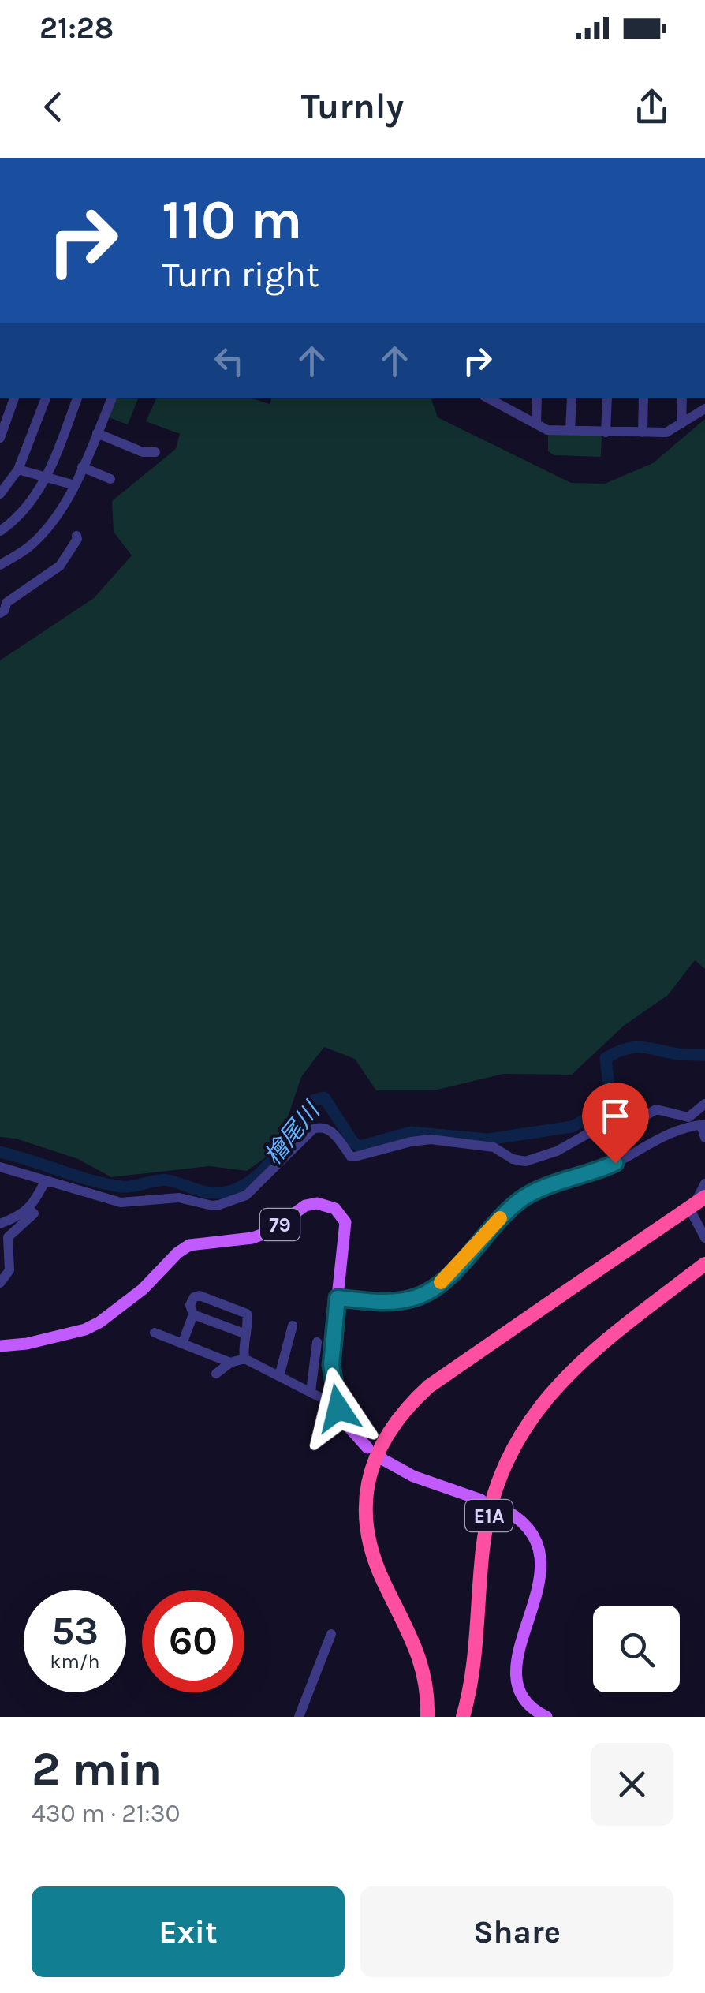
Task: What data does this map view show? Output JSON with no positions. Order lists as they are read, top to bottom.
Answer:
{
  "streets": {
    "highway": ["E1A"],
    "main road": ["79"]
  },
  "water": ["檜尾川"],
  "page": {
    "status": "21:28",
    "header": "Turnly",
    "turn": ["110 m", "Turn right"],
    "speed": "53 km/h",
    "limit": "60",
    "heading": ["2 min", "430 m · 21:30"],
    "buttons": ["Exit", "Share"]
  }
}
